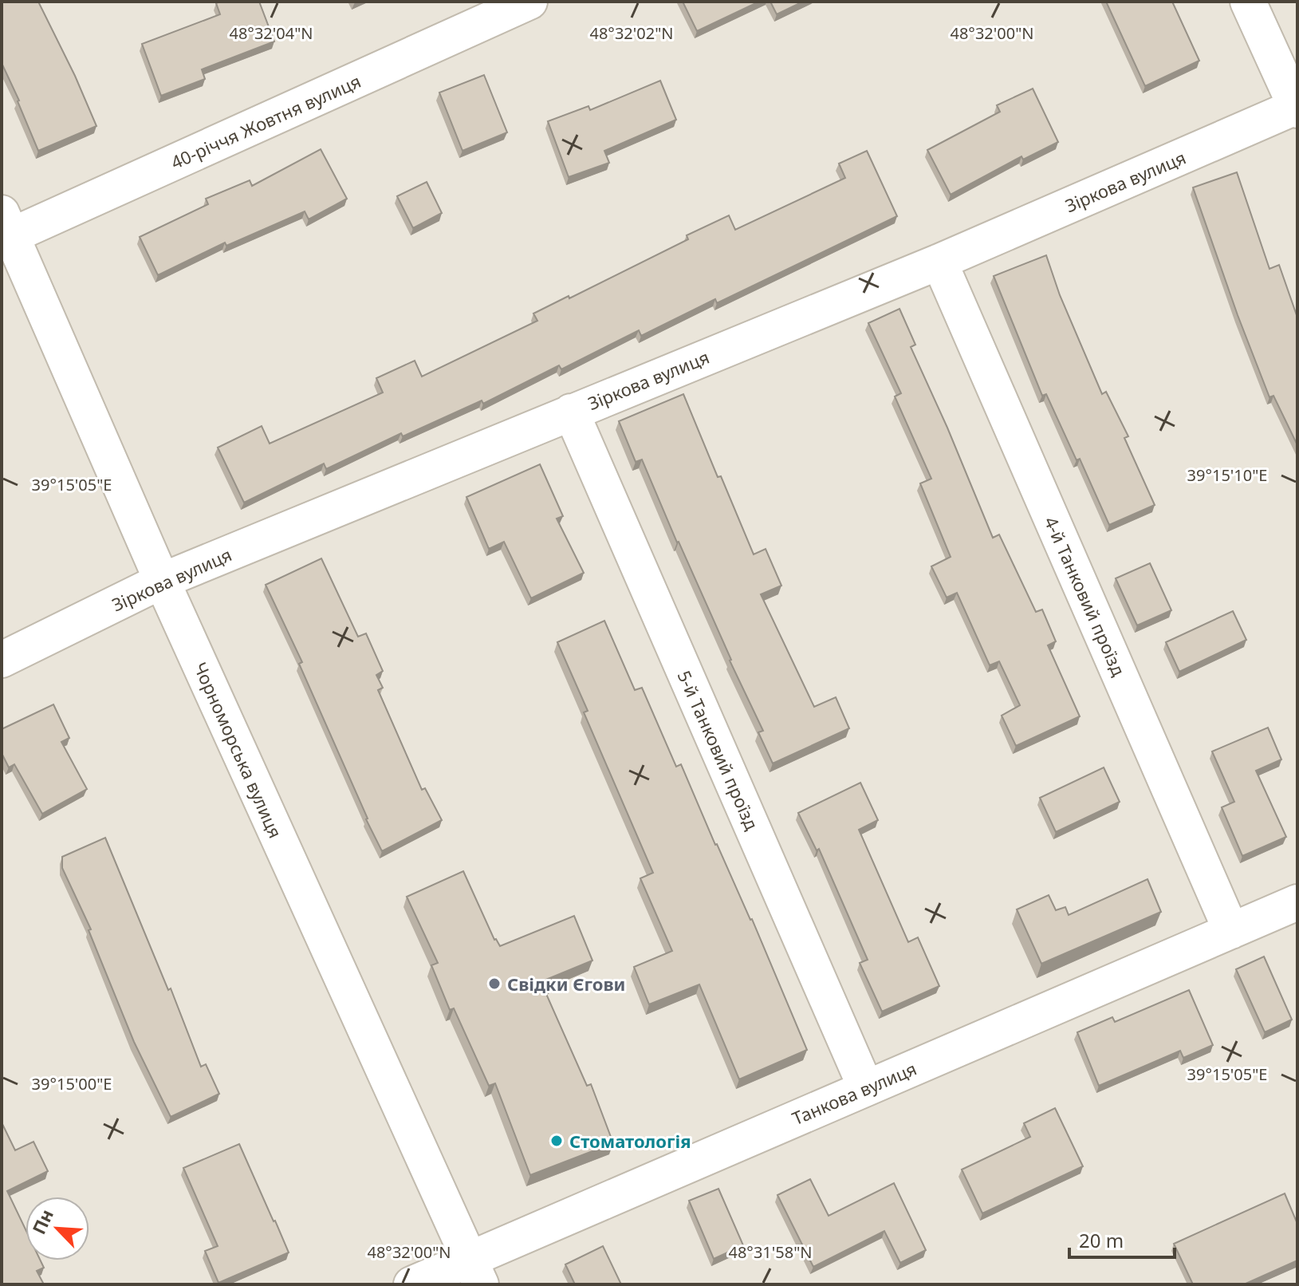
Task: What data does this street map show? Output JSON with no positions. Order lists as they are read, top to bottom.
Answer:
{
  "streets": {
    "street": [
      "40-річчя Жовтня вулиця",
      "Зіркова вулиця",
      "4-й Танковий проїзд",
      "Чорноморська вулиця",
      "5-й Танковий проїзд",
      "Танкова вулиця"
    ]
  },
  "crossings": [
    ["40-річчя Жовтня вулиця", "Чорноморська вулиця"],
    ["Зіркова вулиця", "4-й Танковий проїзд"],
    ["Зіркова вулиця", "Чорноморська вулиця"],
    ["Зіркова вулиця", "5-й Танковий проїзд"],
    ["4-й Танковий проїзд", "Танкова вулиця"],
    ["Чорноморська вулиця", "Танкова вулиця"],
    ["5-й Танковий проїзд", "Танкова вулиця"]
  ],
  "places": ["Свідки Єгови", "Стоматологія"],
  "scale_bar": "20 m",
  "north": "top left",
  "coordinates": [
    "48°32'04\"N",
    "48°32'02\"N",
    "48°32'00\"N",
    "39°15'10\"E",
    "39°15'05\"E",
    "39°15'00\"E",
    "48°31'58\"N"
  ]
}
